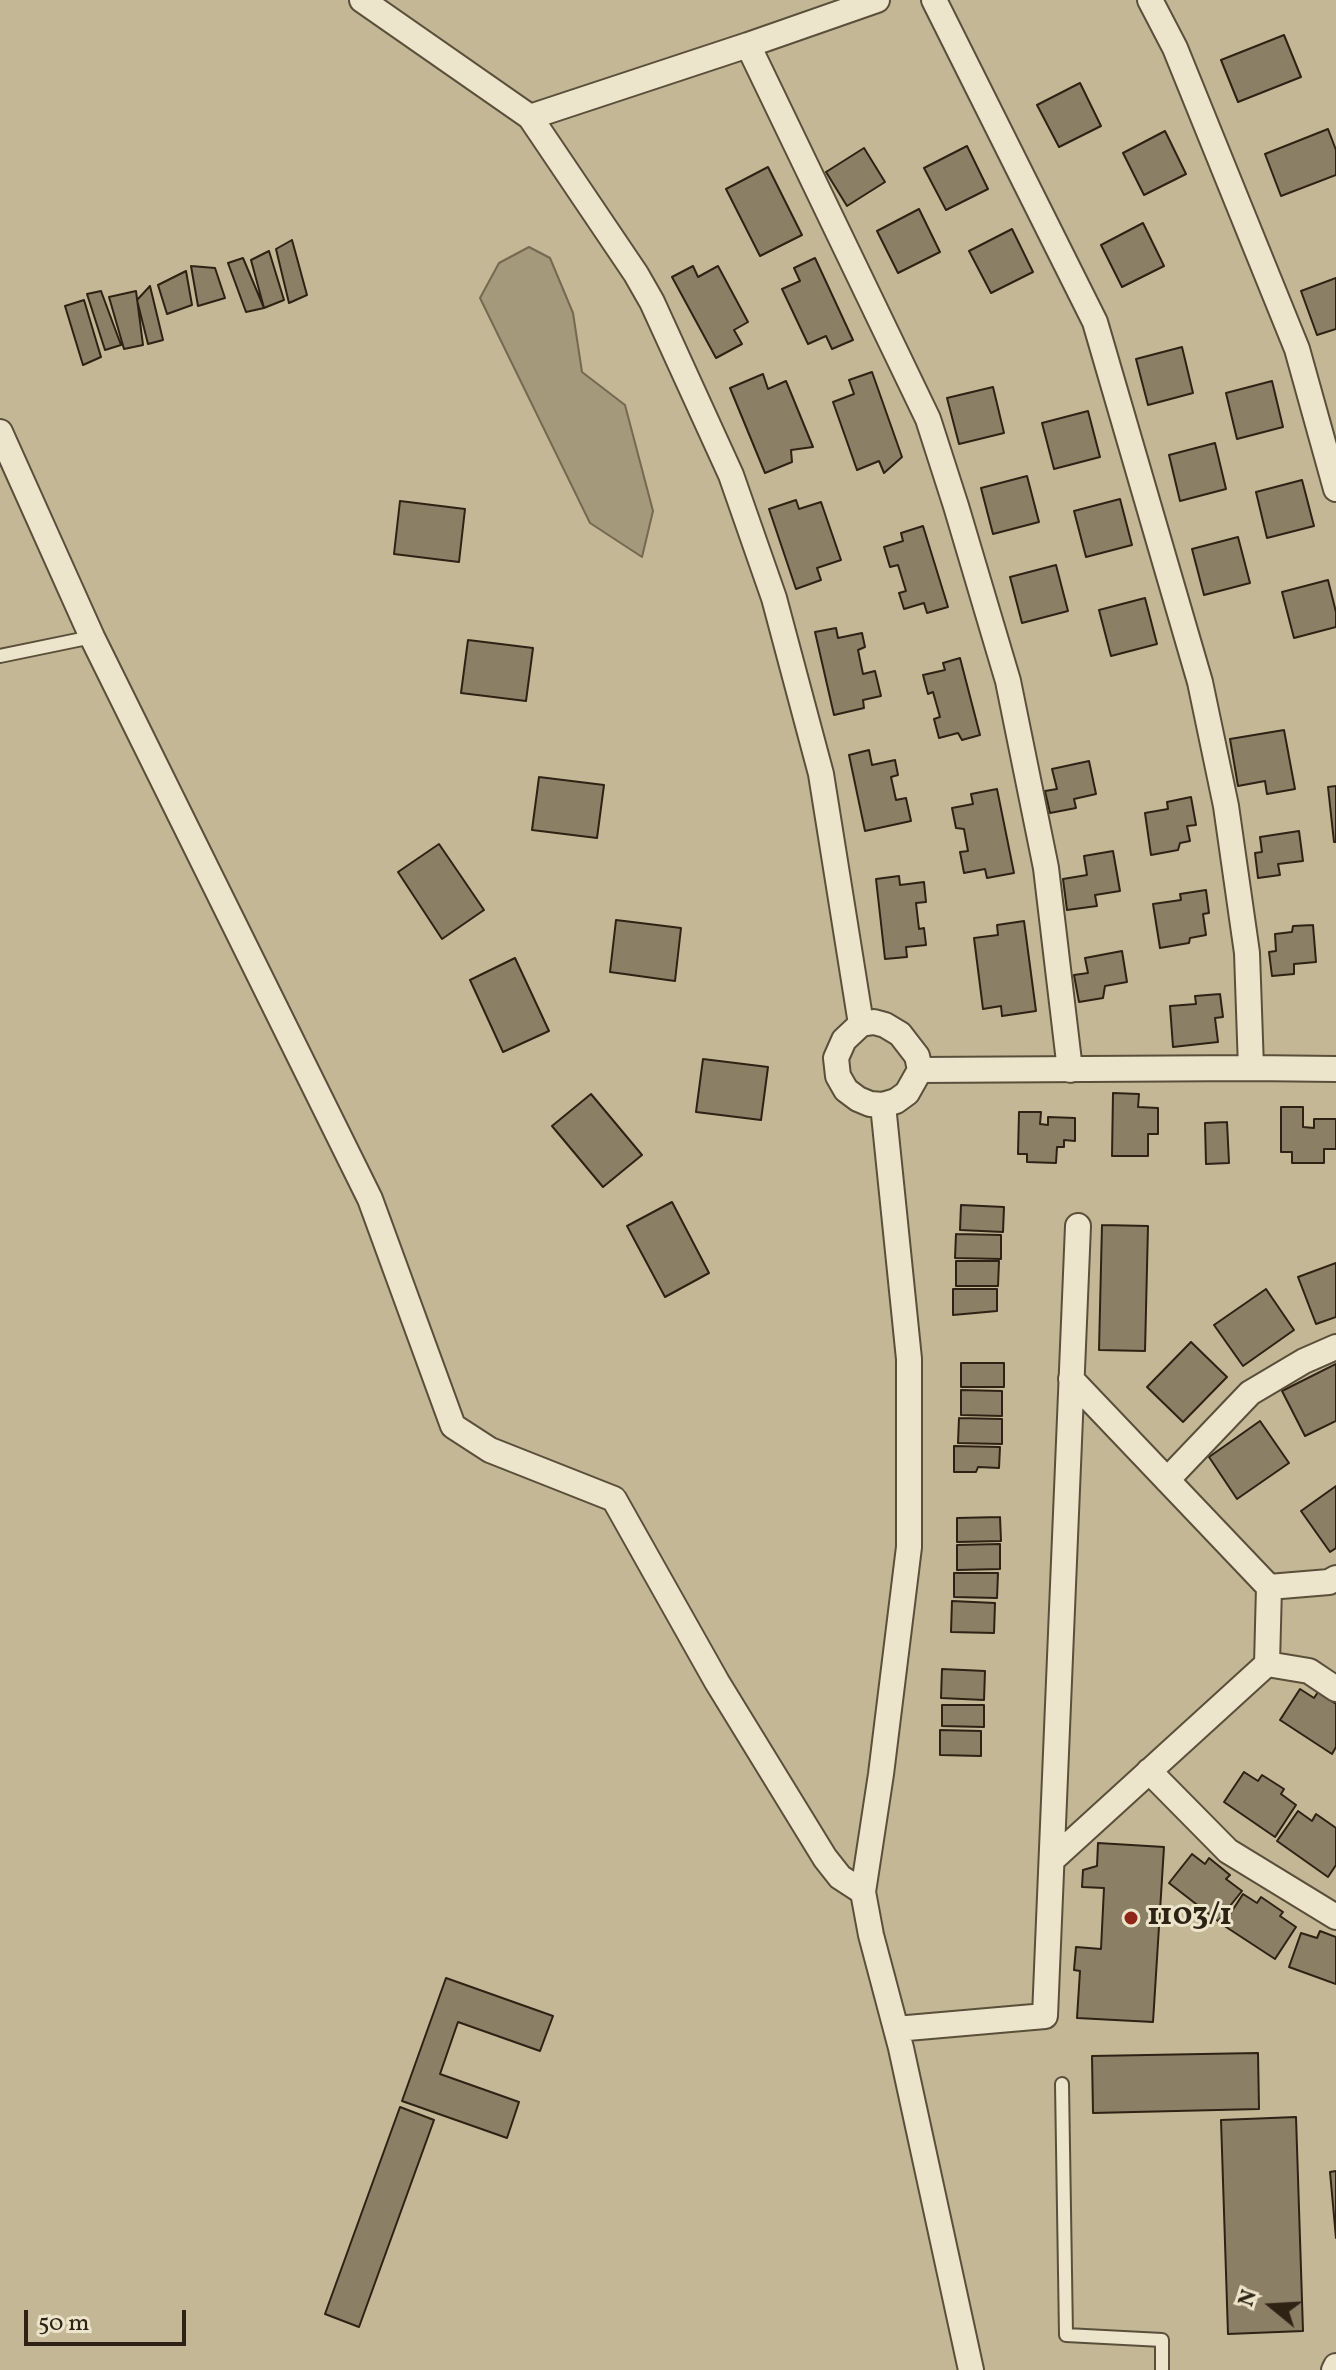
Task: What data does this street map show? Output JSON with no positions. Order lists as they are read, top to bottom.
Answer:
{
  "places": ["1103/1"],
  "scale_bar": "50 m",
  "north": "left"
}
